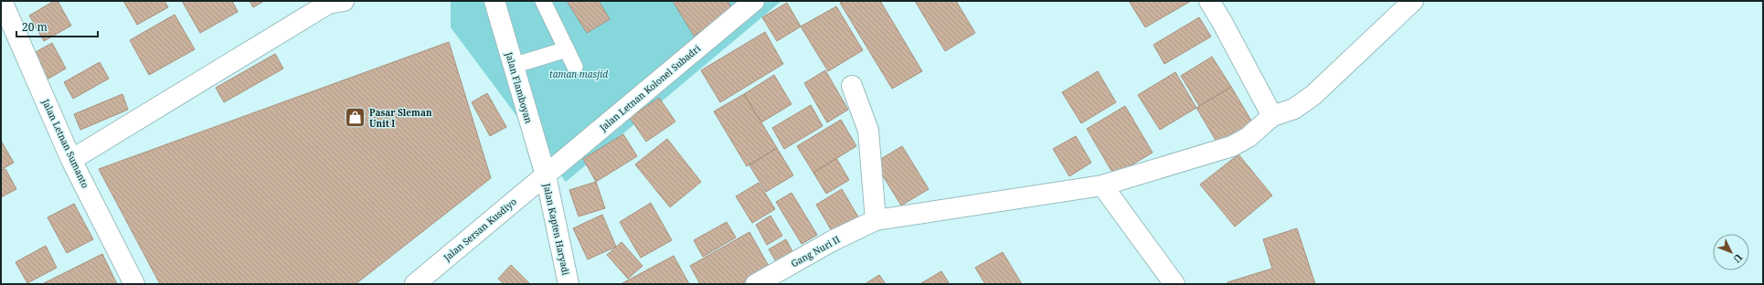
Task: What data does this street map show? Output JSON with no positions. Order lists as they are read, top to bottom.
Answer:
{
  "streets": {
    "street": [
      "Jalan Flamboyan",
      "Jalan Letnan Kolonel Subadri",
      "Jalan Letnan Sumanto",
      "Jalan Sersan Kusdiyo",
      "Jalan Kapten Haryadi",
      "Gang Nuri II"
    ]
  },
  "crossings": [
    ["Jalan Flamboyan", "Jalan Letnan Kolonel Subadri"],
    ["Jalan Flamboyan", "Jalan Sersan Kusdiyo"],
    ["Jalan Flamboyan", "Jalan Kapten Haryadi"],
    ["Jalan Letnan Kolonel Subadri", "Jalan Sersan Kusdiyo"],
    ["Jalan Letnan Kolonel Subadri", "Jalan Kapten Haryadi"],
    ["Jalan Sersan Kusdiyo", "Jalan Kapten Haryadi"]
  ],
  "parks": ["taman masjid"],
  "places": {
    "shop": ["Pasar Sleman Unit I"]
  },
  "scale_bar": "20 m",
  "north": "bottom right"
}
